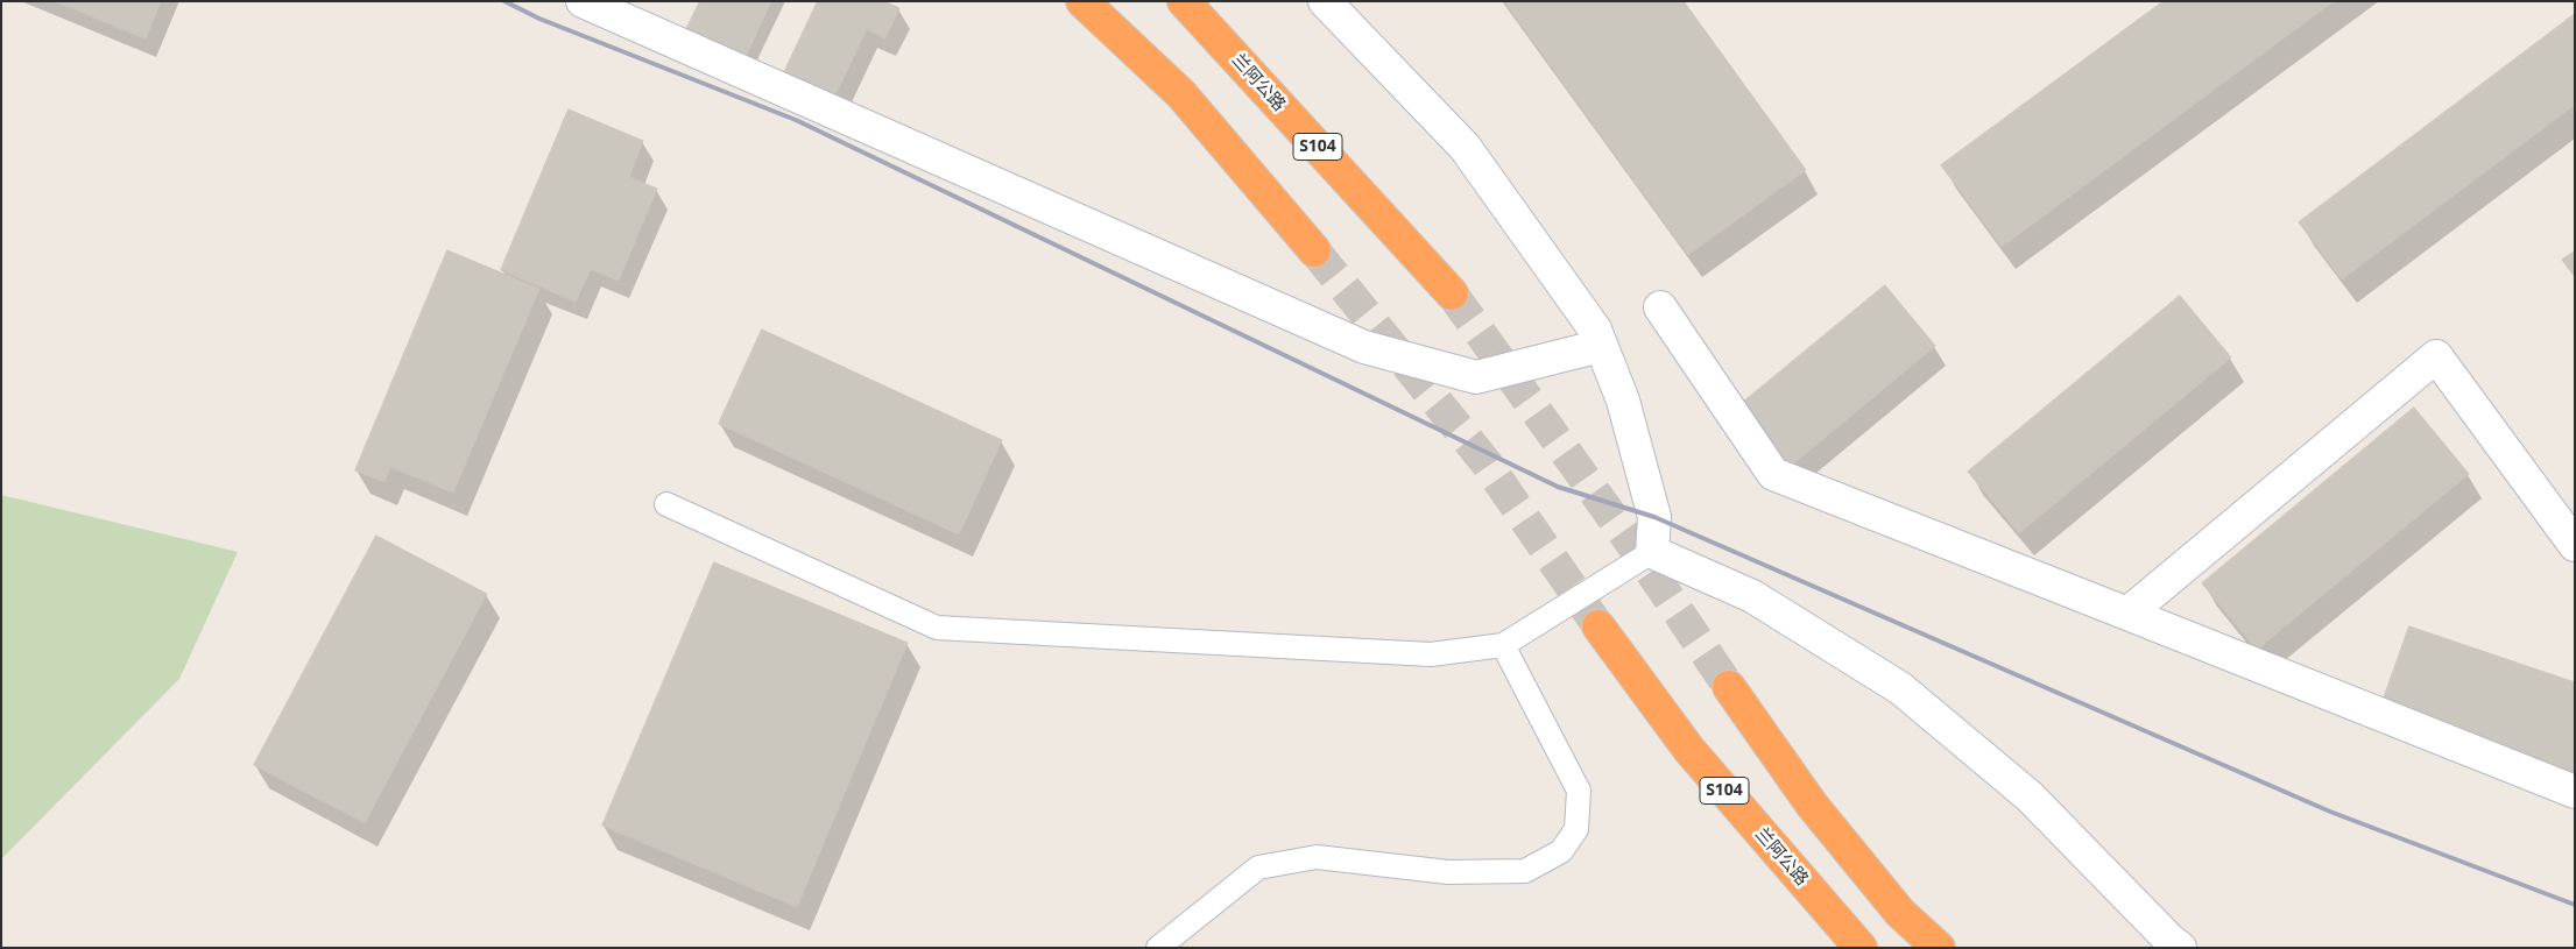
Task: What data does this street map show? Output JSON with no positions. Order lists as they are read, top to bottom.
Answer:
{
  "streets": {
    "highway": ["兰阿公路", "S104"]
  }
}
